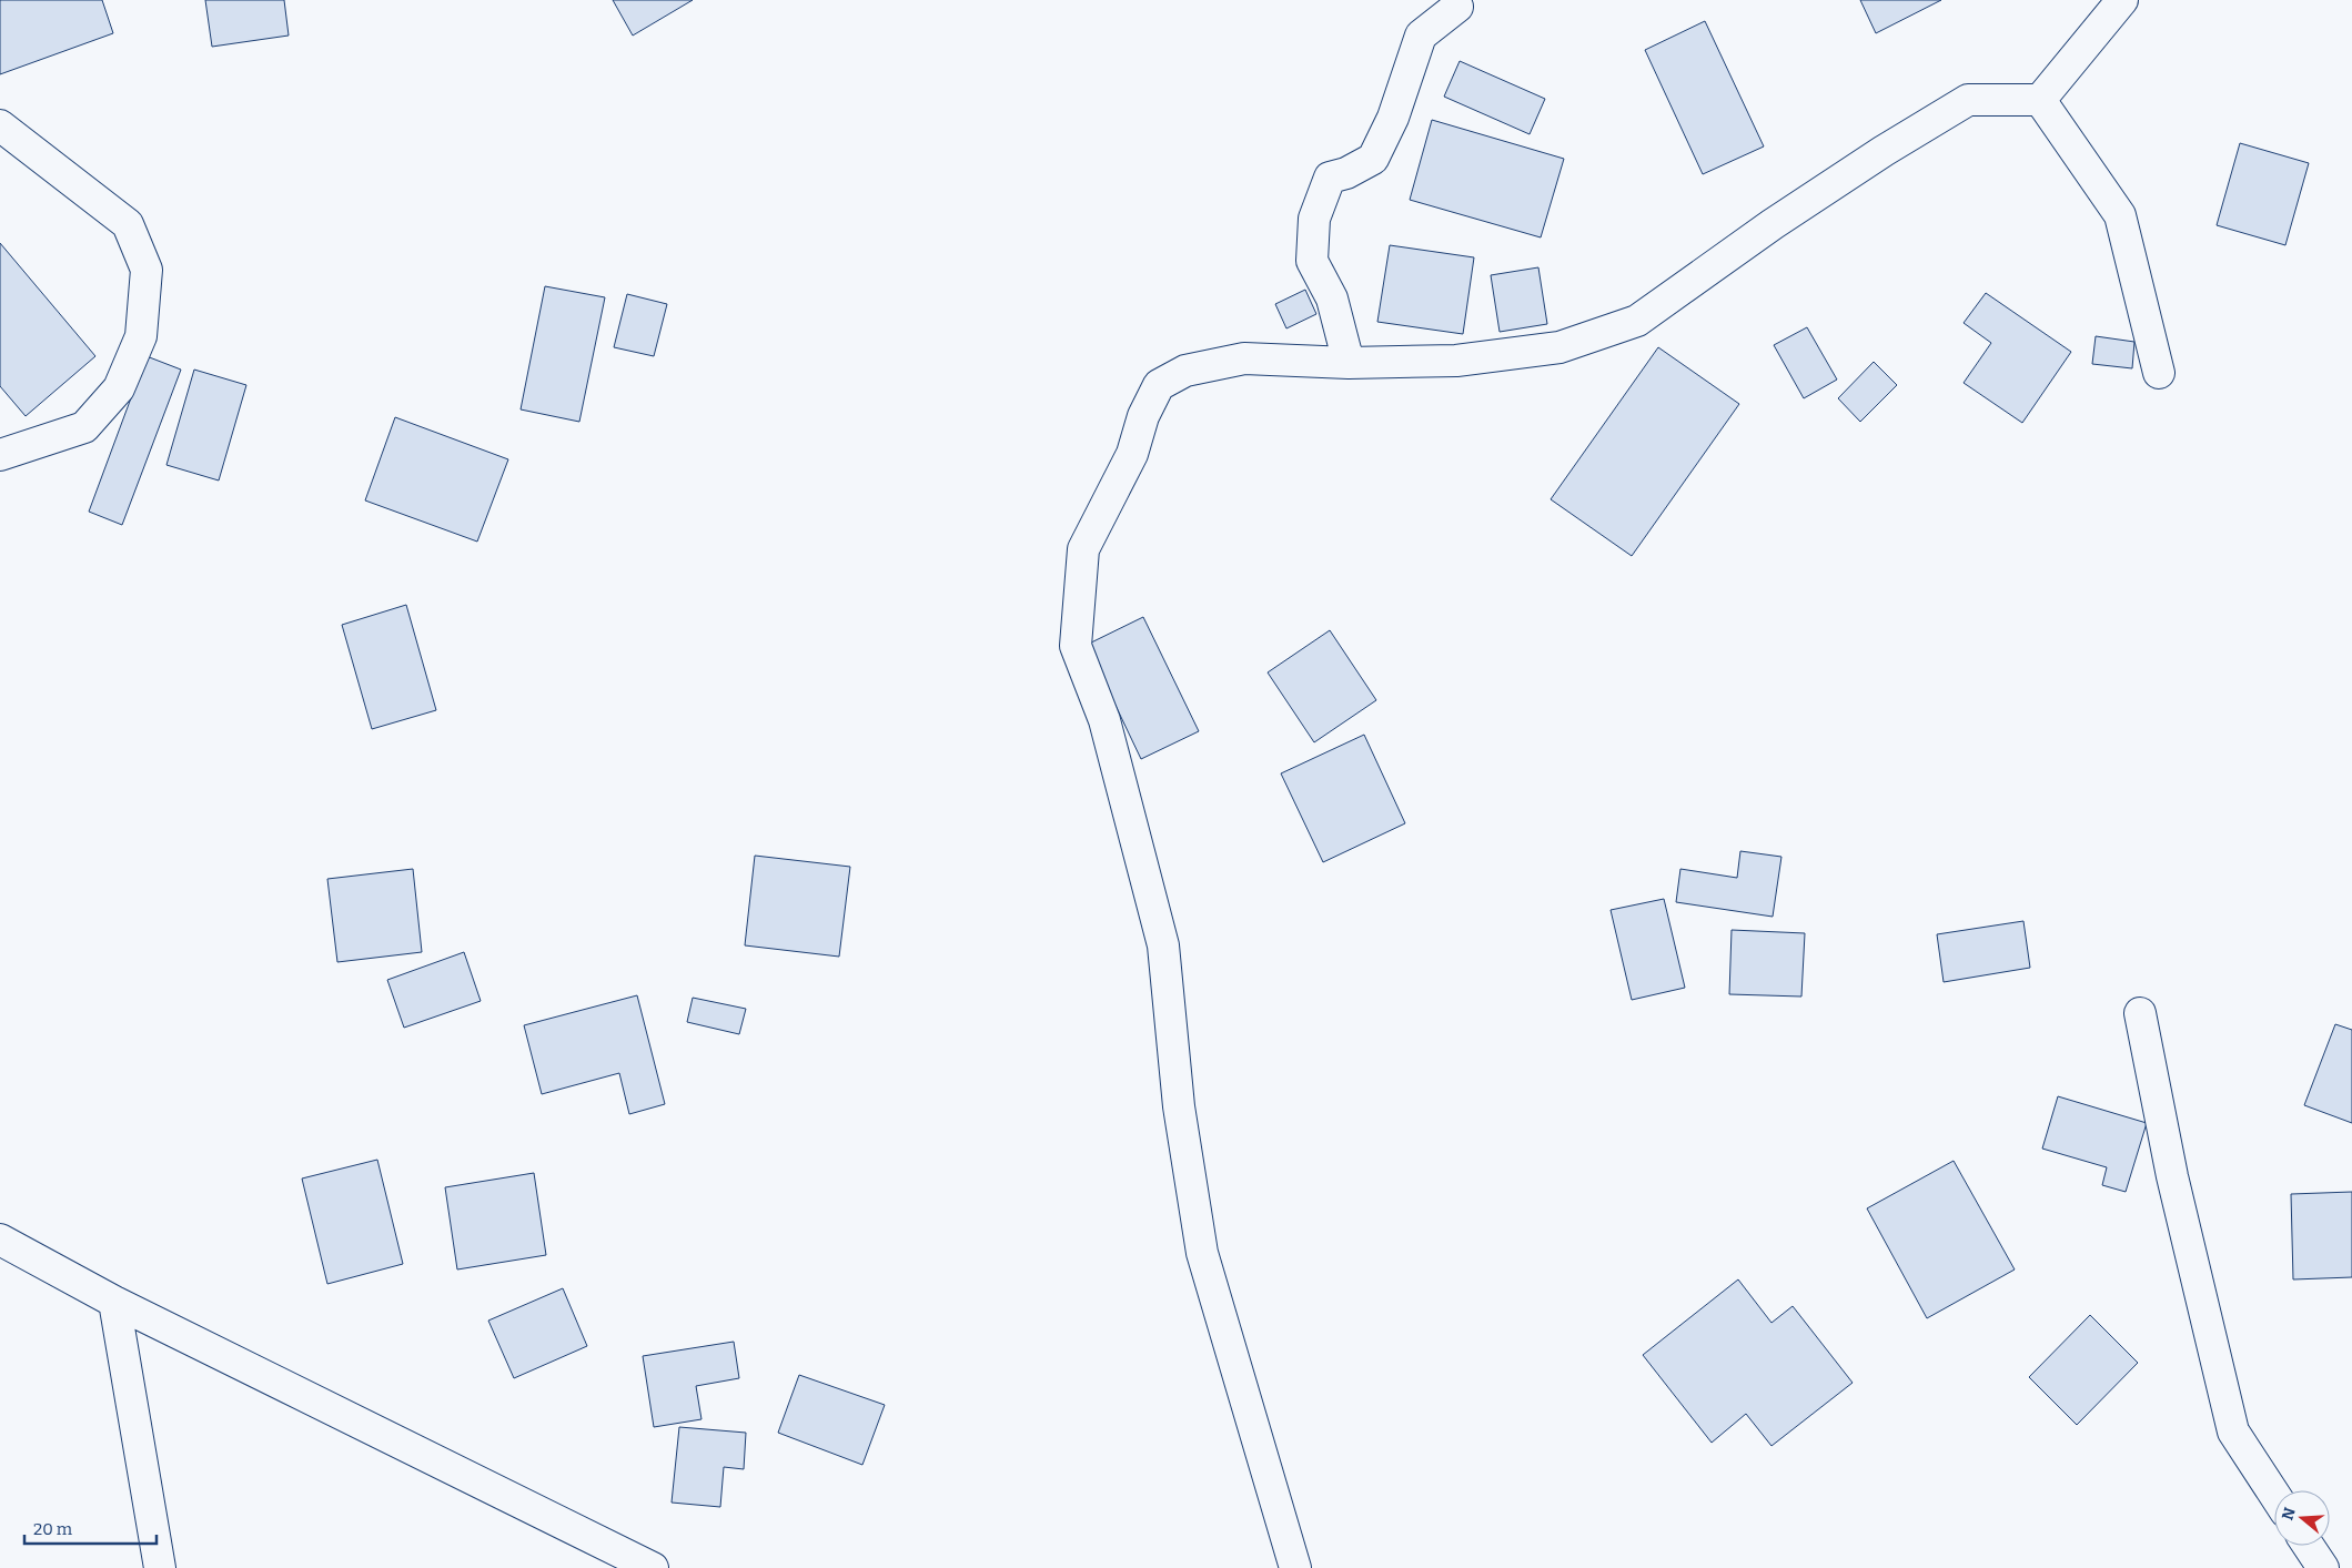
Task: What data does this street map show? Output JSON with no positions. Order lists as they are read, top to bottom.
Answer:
{
  "scale_bar": "20 m",
  "north": "left"
}
